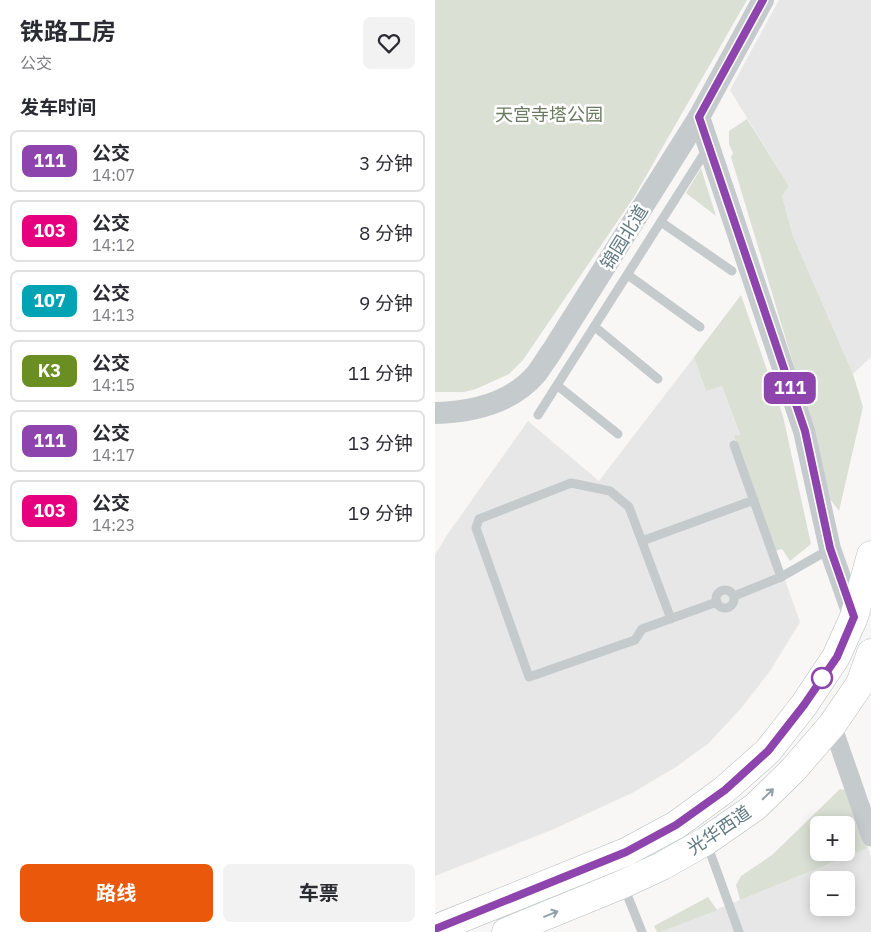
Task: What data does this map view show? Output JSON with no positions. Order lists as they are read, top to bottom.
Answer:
{
  "streets": {
    "main road": ["光华西道"],
    "street": ["锦园北道"]
  },
  "parks": ["天宫寺塔公园"],
  "lines": ["bus line 111"],
  "page": {
    "heading": [
      ["铁路工房", "公交"],
      "发车时间"
    ],
    "on_map": "111",
    "list": [
      {
        "mark": "111",
        "name": "公交",
        "note": "14:07",
        "value": "3 分钟"
      },
      {
        "mark": "103",
        "name": "公交",
        "note": "14:12",
        "value": "8 分钟"
      },
      {
        "mark": "107",
        "name": "公交",
        "note": "14:13",
        "value": "9 分钟"
      },
      {
        "mark": "K3",
        "name": "公交",
        "note": "14:15",
        "value": "11 分钟"
      },
      {
        "mark": "111",
        "name": "公交",
        "note": "14:17",
        "value": "13 分钟"
      },
      {
        "mark": "103",
        "name": "公交",
        "note": "14:23",
        "value": "19 分钟"
      }
    ],
    "map_buttons": ["+", "−"],
    "buttons": ["路线", "车票"]
  }
}
